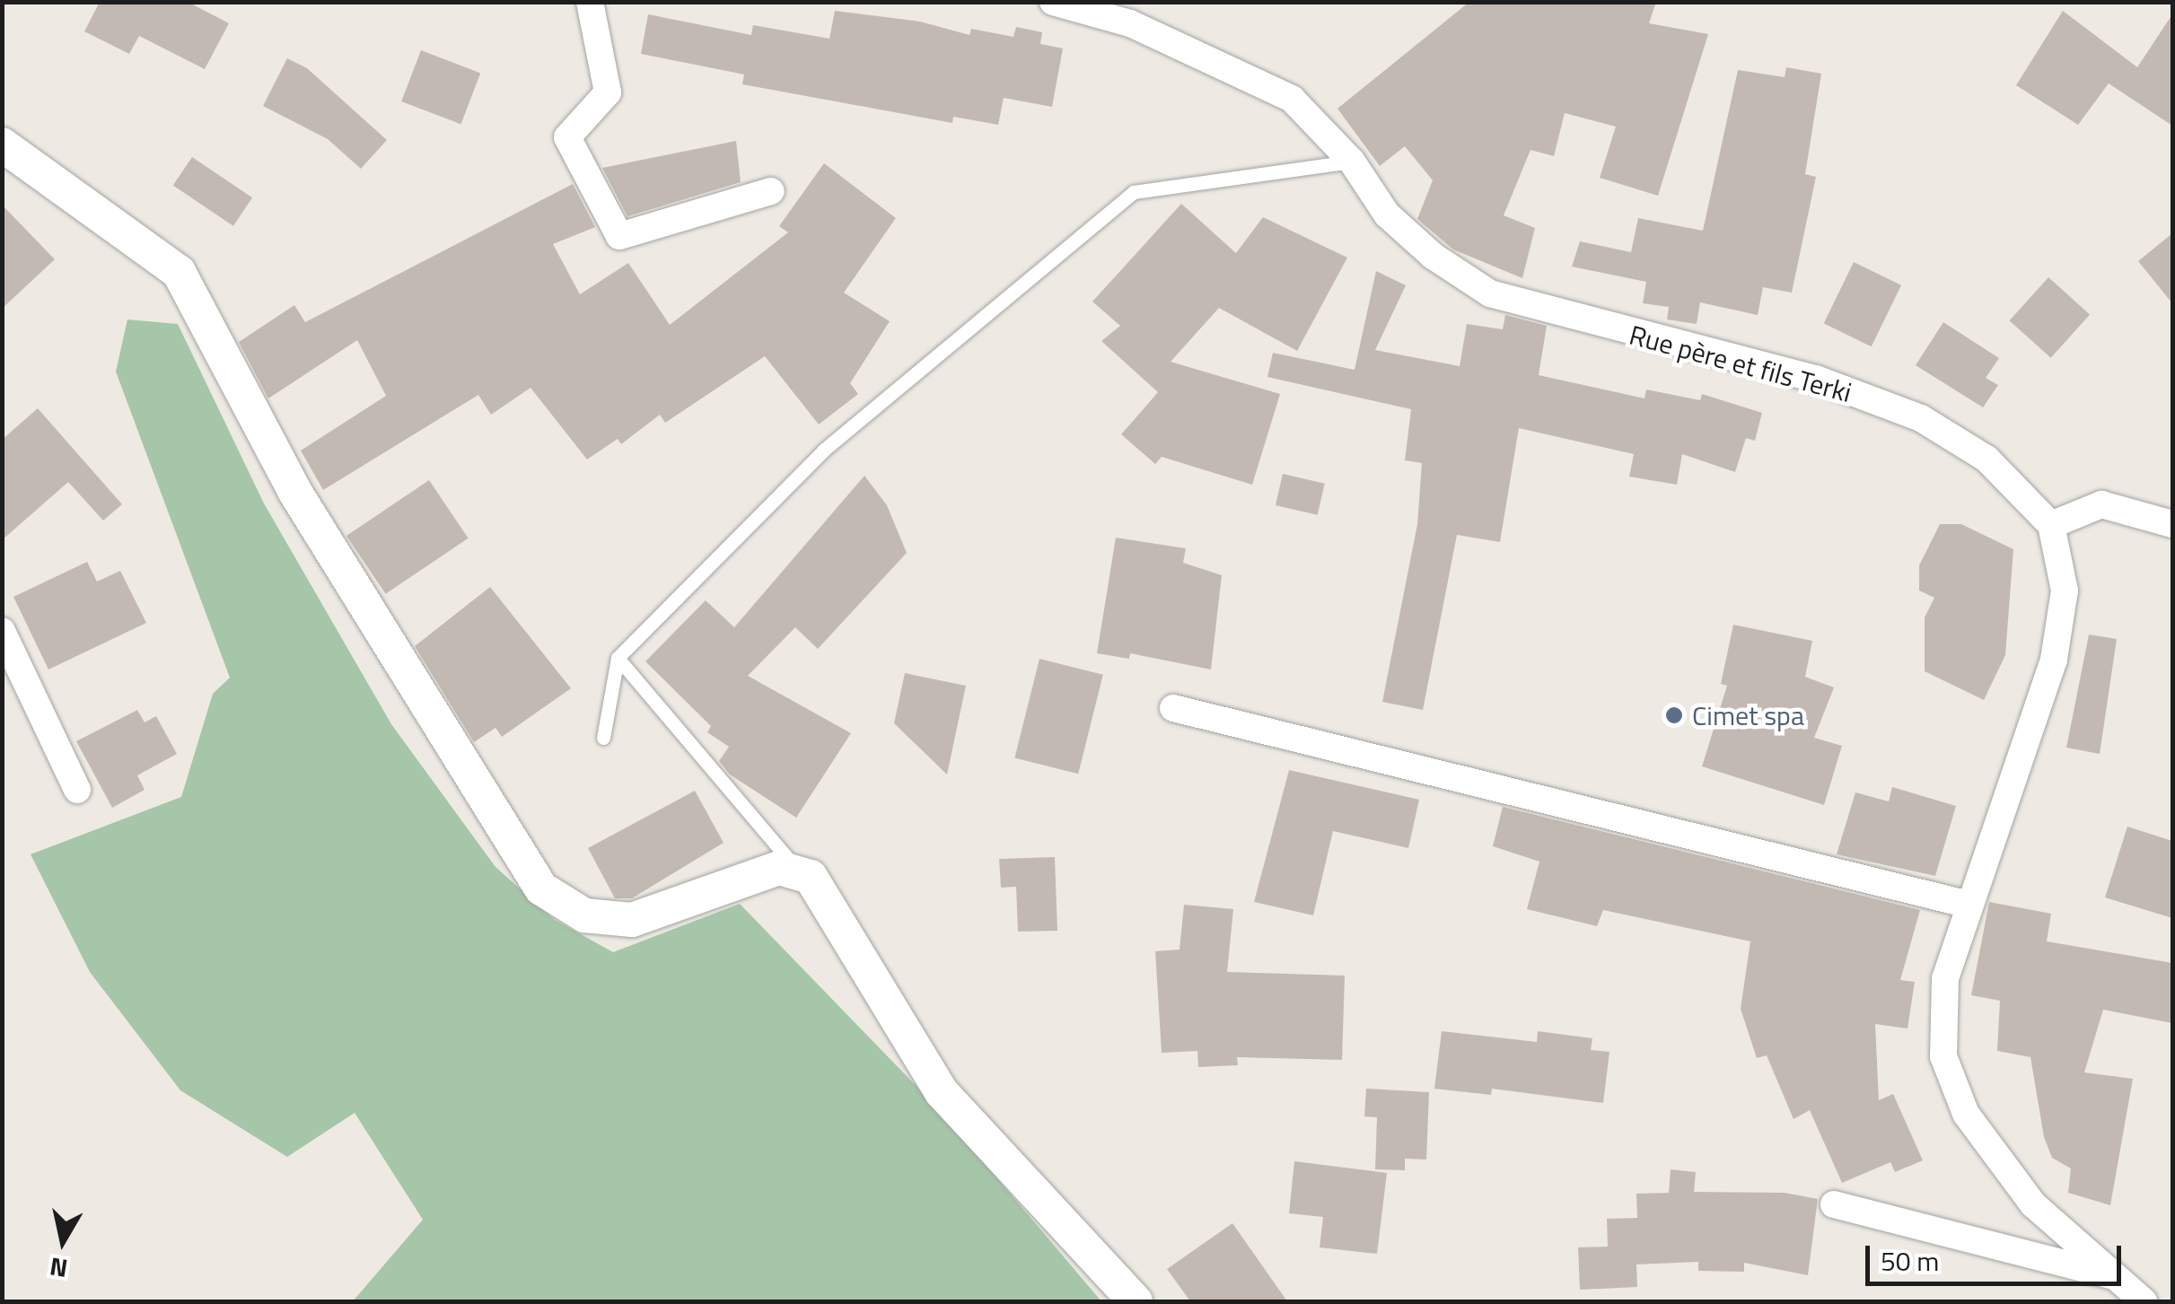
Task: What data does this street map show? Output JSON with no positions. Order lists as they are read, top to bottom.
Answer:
{
  "streets": {
    "street": ["Rue père et fils Terki"]
  },
  "places": ["Cimet spa"],
  "scale_bar": "50 m",
  "north": "bottom"
}
